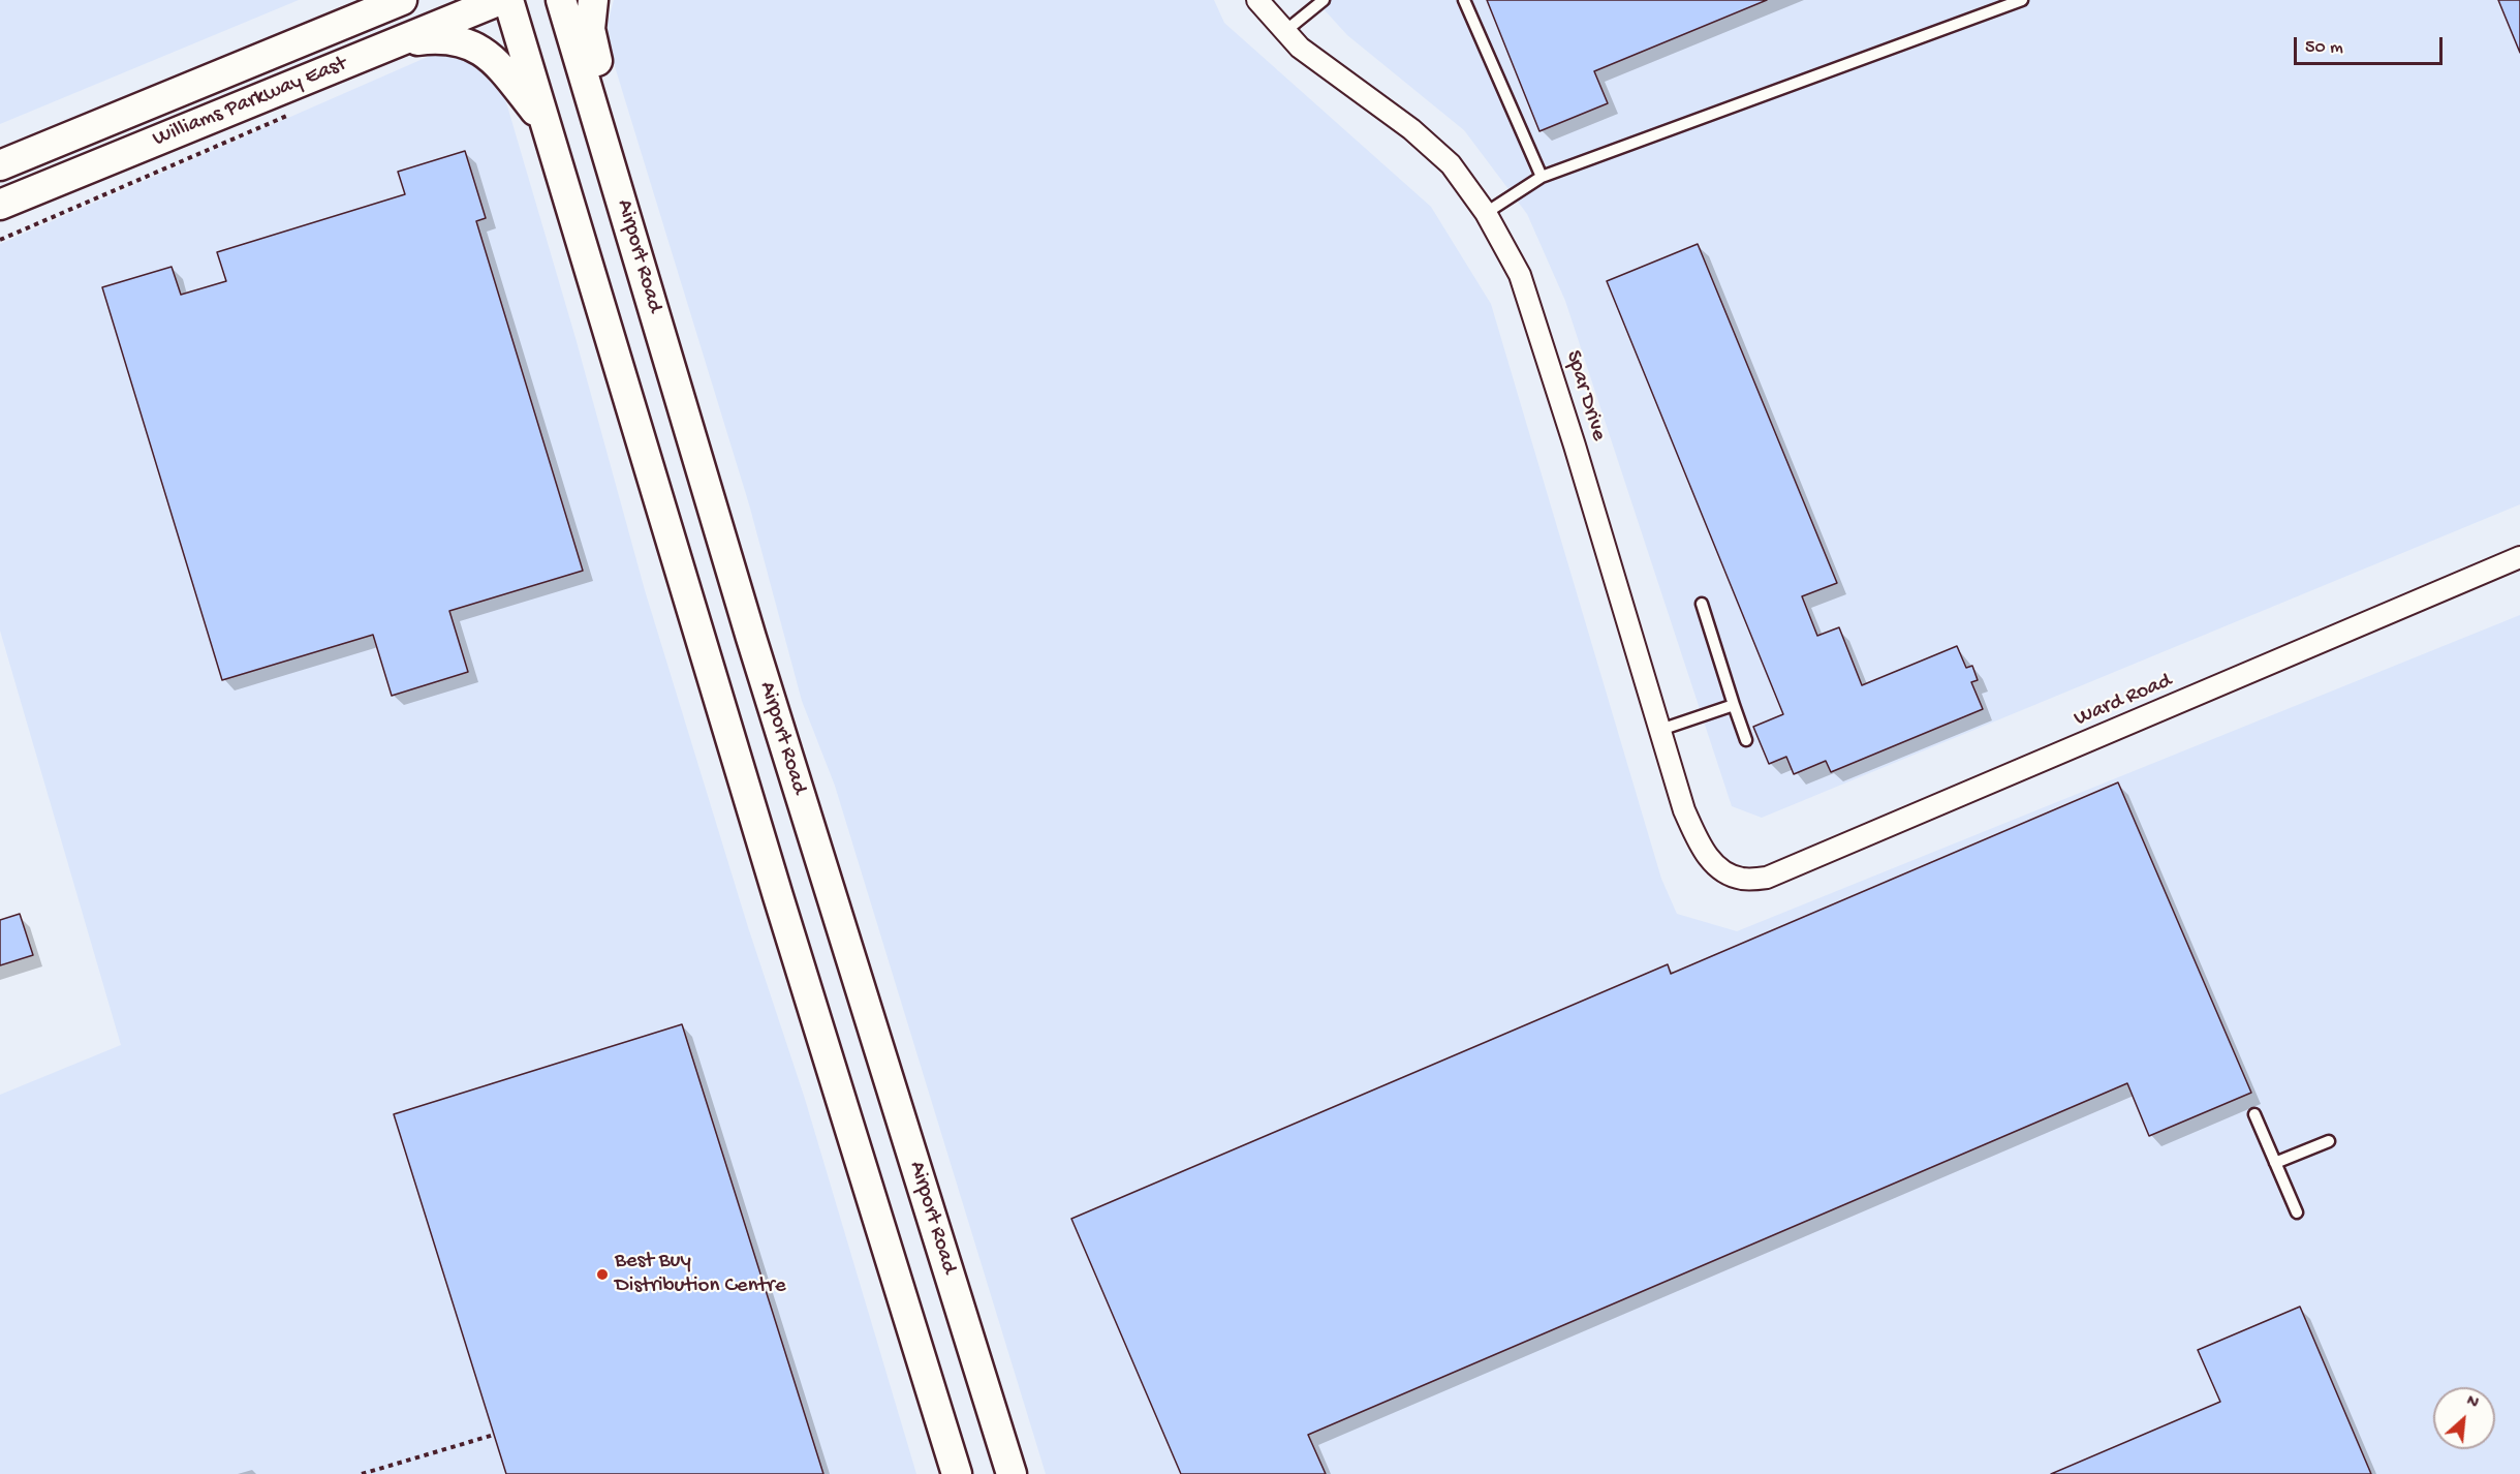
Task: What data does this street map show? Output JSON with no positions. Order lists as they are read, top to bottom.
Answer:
{
  "streets": {
    "main road": ["Williams Parkway East", "Airport Road"],
    "street": ["Spar Drive", "Ward Road"]
  },
  "crossings": [
    ["Spar Drive", "Ward Road"]
  ],
  "places": ["Best Buy Distribution Centre"],
  "scale_bar": "50 m",
  "north": "top right"
}
